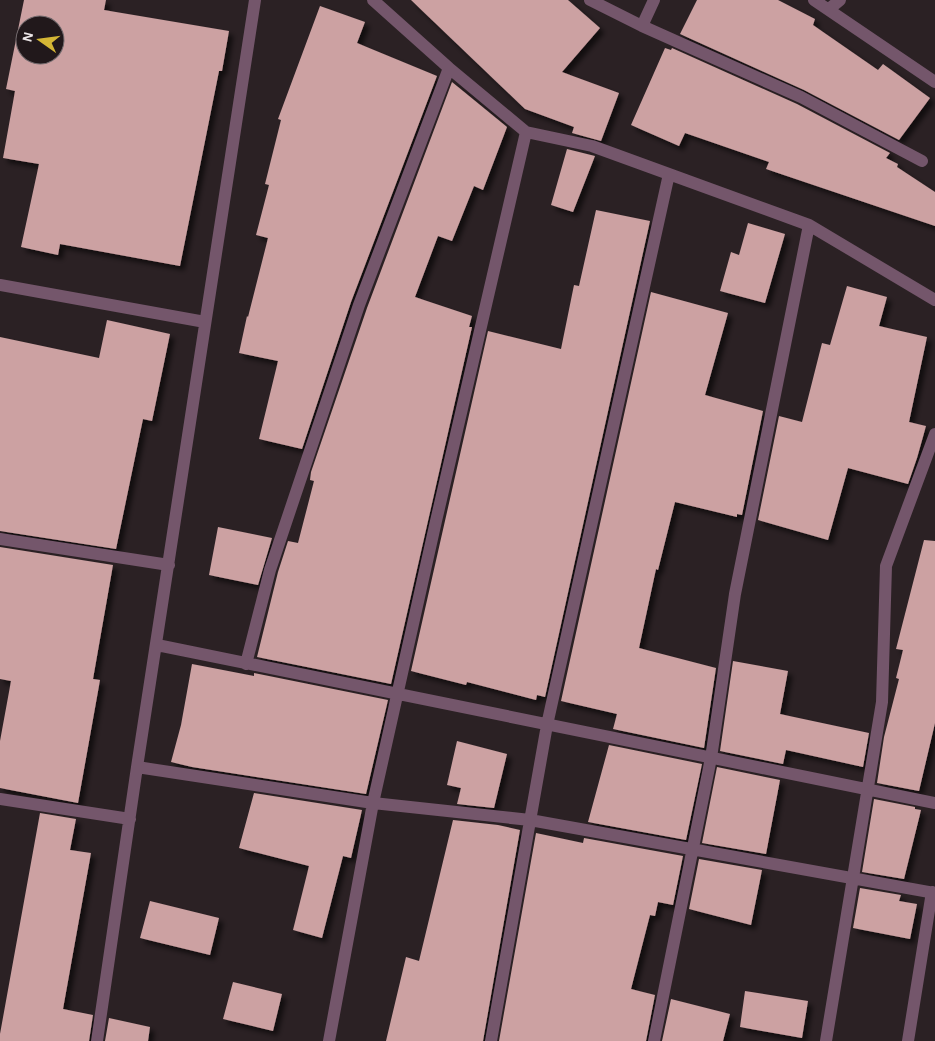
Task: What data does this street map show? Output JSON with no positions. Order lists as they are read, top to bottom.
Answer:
{
  "north": "left"
}
